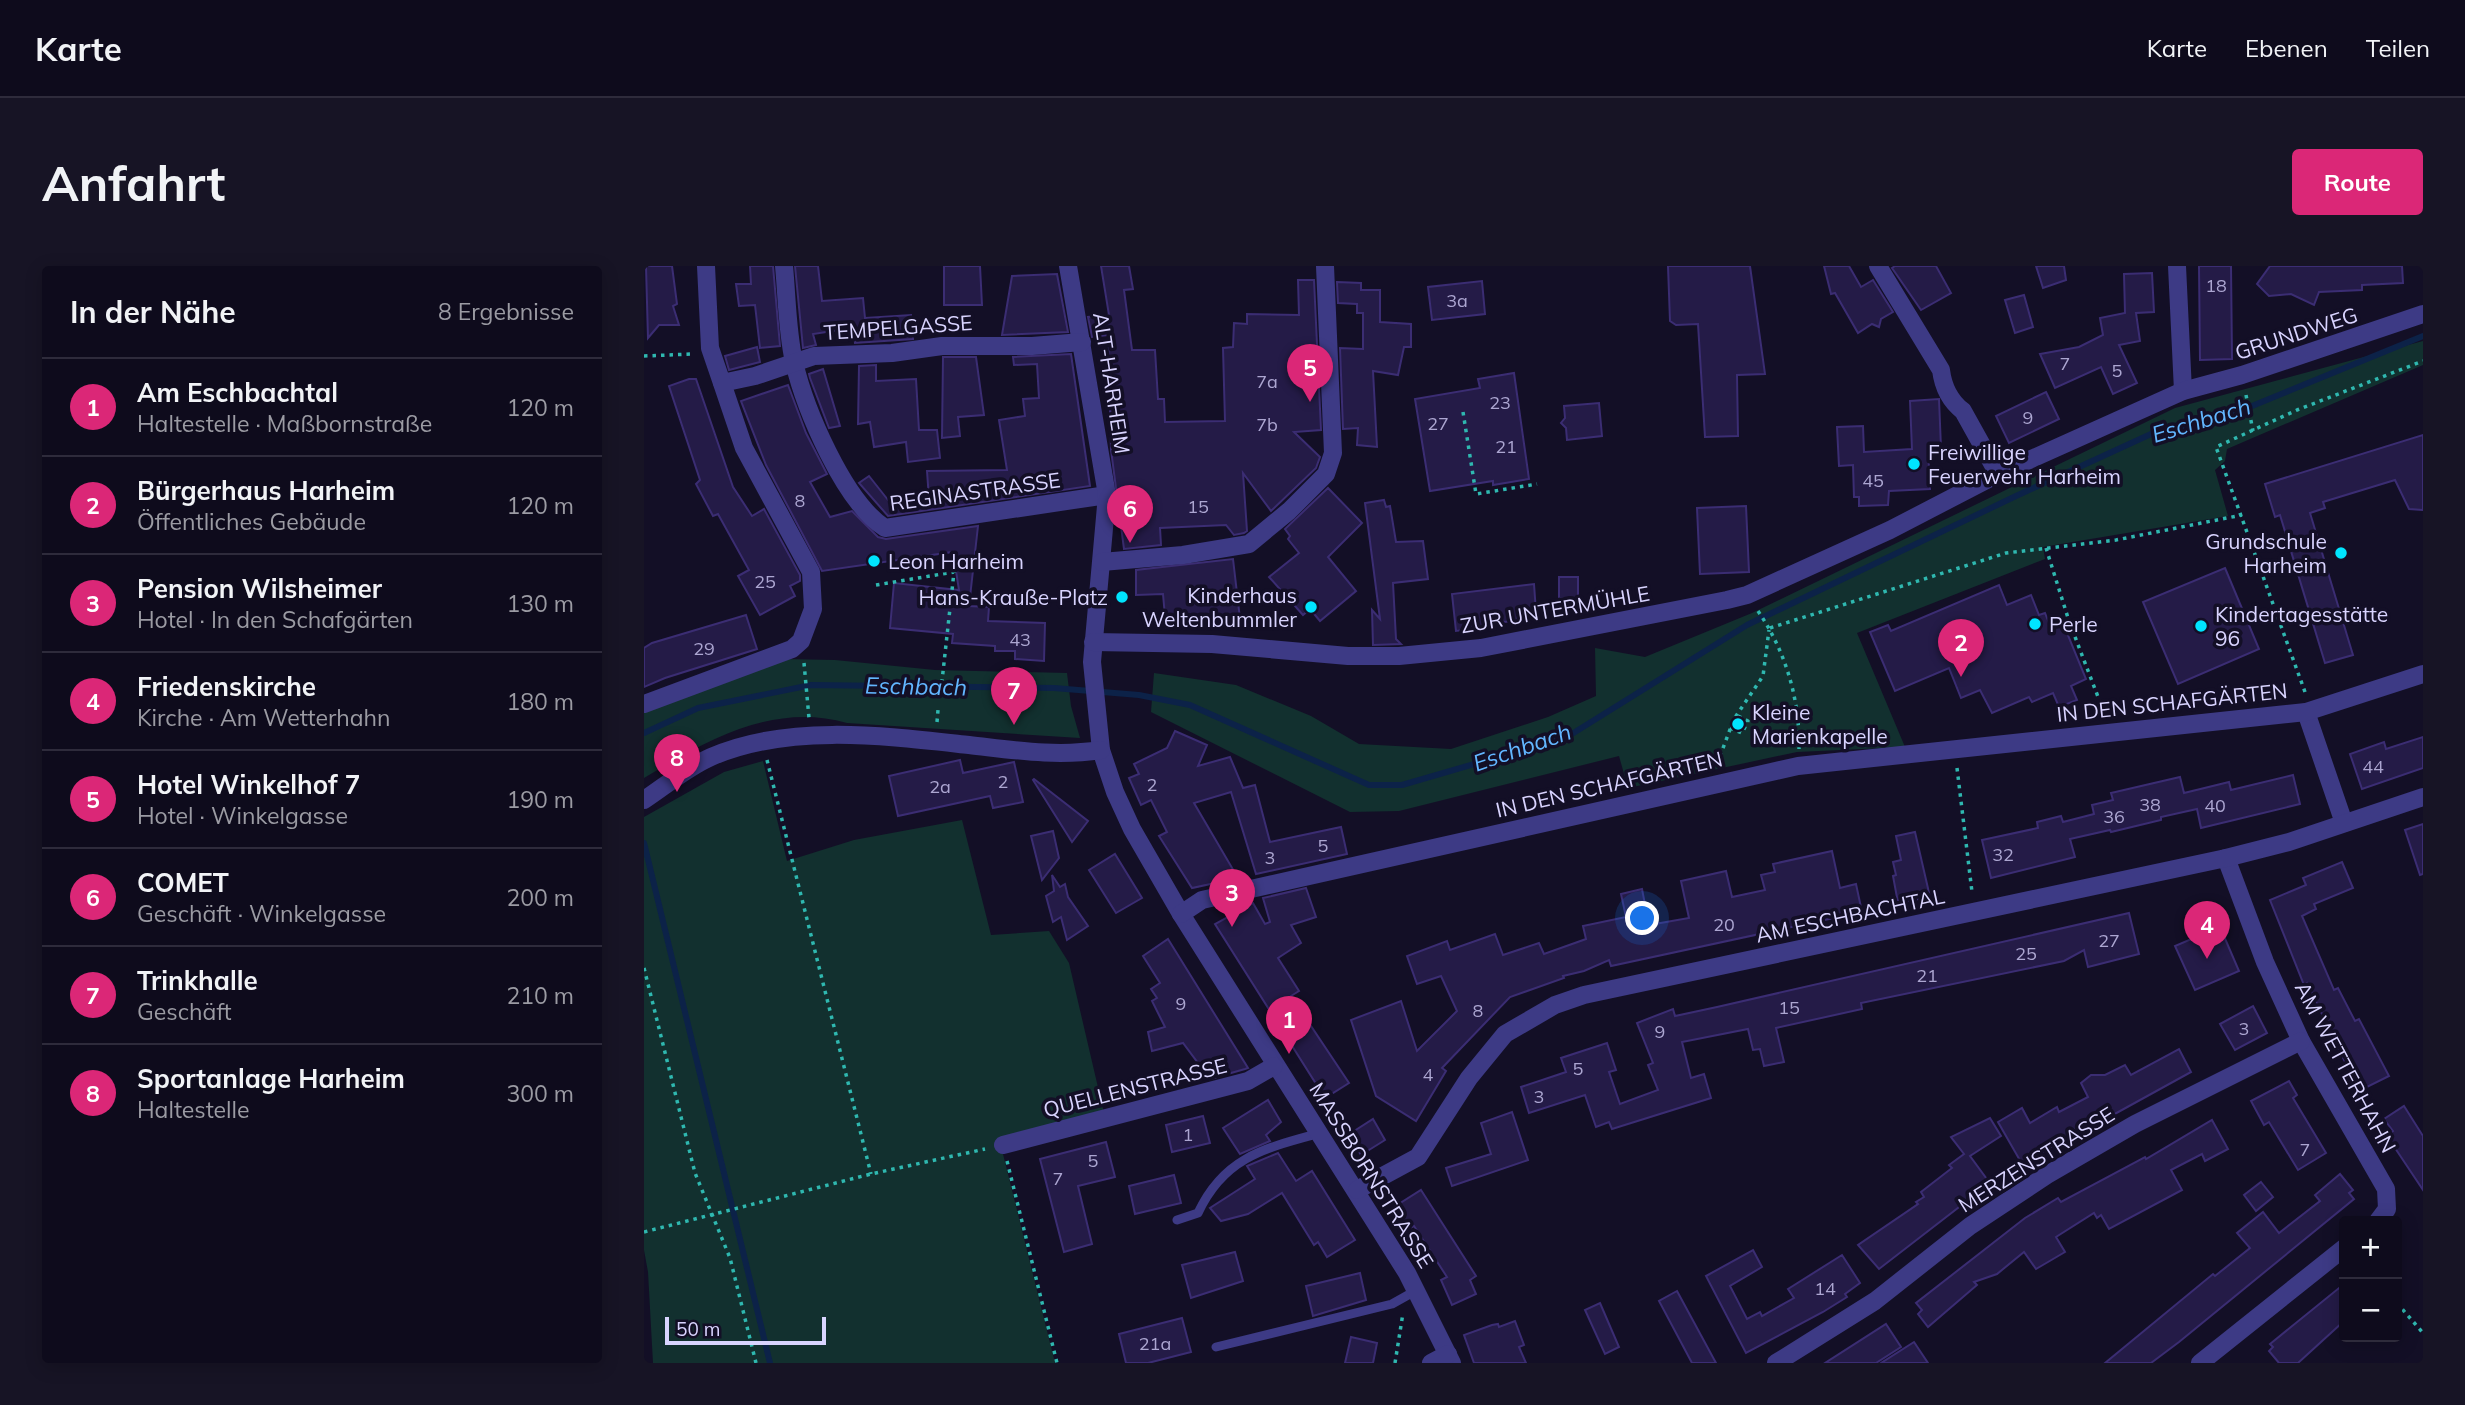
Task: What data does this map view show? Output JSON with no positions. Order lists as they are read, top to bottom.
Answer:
{
  "streets": {
    "street": [
      "TEMPELGASSE",
      "GRUNDWEG",
      "ALT-HARHEIM",
      "REGINASTRASSE",
      "ZUR UNTERMÜHLE",
      "IN DEN SCHAFGÄRTEN",
      "AM ESCHBACHTAL",
      "AM WETTERHAHN",
      "QUELLENSTRASSE",
      "MERZENSTRASSE",
      "MASSBORNSTRASSE"
    ]
  },
  "crossings": [
    ["TEMPELGASSE", "ALT-HARHEIM"],
    ["TEMPELGASSE", "REGINASTRASSE"],
    ["GRUNDWEG", "ZUR UNTERMÜHLE"],
    ["ALT-HARHEIM", "REGINASTRASSE"],
    ["ALT-HARHEIM", "ZUR UNTERMÜHLE"],
    ["ALT-HARHEIM", "MASSBORNSTRASSE"],
    ["IN DEN SCHAFGÄRTEN", "AM ESCHBACHTAL"],
    ["IN DEN SCHAFGÄRTEN", "MASSBORNSTRASSE"],
    ["AM ESCHBACHTAL", "AM WETTERHAHN"],
    ["AM ESCHBACHTAL", "MASSBORNSTRASSE"],
    ["AM WETTERHAHN", "MERZENSTRASSE"],
    ["QUELLENSTRASSE", "MASSBORNSTRASSE"]
  ],
  "water": ["Eschbach"],
  "places": [
    "Freiwillige Feuerwehr Harheim",
    "Grundschule Harheim",
    "Leon Harheim",
    "Hans-Krauße-Platz",
    "Kinderhaus Weltenbummler",
    "Perle",
    "Kindertagesstätte 96",
    "Kleine Marienkapelle"
  ],
  "house_numbers": [
    "18",
    "3a",
    "7",
    "5",
    "7a",
    "23",
    "9",
    "27",
    "7b",
    "21",
    "45",
    "8",
    "15",
    "25",
    "43",
    "29",
    "44",
    "2",
    "2",
    "2a",
    "38",
    "40",
    "36",
    "5",
    "32",
    "3",
    "20",
    "27",
    "25",
    "21",
    "9",
    "15",
    "8",
    "3",
    "9",
    "5",
    "4",
    "3",
    "1",
    "7",
    "5",
    "7",
    "14",
    "21a"
  ],
  "scale_bar": "50 m",
  "page": {
    "header": "Karte",
    "nav": ["Karte", "Ebenen", "Teilen"],
    "buttons": "Route",
    "title": "Anfahrt",
    "heading": ["In der Nähe", "8 Ergebnisse"],
    "pins": [
      "5",
      "6",
      "2",
      "7",
      "8",
      "3",
      "4",
      "1"
    ],
    "list": [
      {
        "mark": "1",
        "name": "Am Eschbachtal",
        "note": "Haltestelle · Maßbornstraße",
        "value": "120 m"
      },
      {
        "mark": "2",
        "name": "Bürgerhaus Harheim",
        "note": "Öffentliches Gebäude",
        "value": "120 m"
      },
      {
        "mark": "3",
        "name": "Pension Wilsheimer",
        "note": "Hotel · In den Schafgärten",
        "value": "130 m"
      },
      {
        "mark": "4",
        "name": "Friedenskirche",
        "note": "Kirche · Am Wetterhahn",
        "value": "180 m"
      },
      {
        "mark": "5",
        "name": "Hotel Winkelhof 7",
        "note": "Hotel · Winkelgasse",
        "value": "190 m"
      },
      {
        "mark": "6",
        "name": "COMET",
        "note": "Geschäft · Winkelgasse",
        "value": "200 m"
      },
      {
        "mark": "7",
        "name": "Trinkhalle",
        "note": "Geschäft",
        "value": "210 m"
      },
      {
        "mark": "8",
        "name": "Sportanlage Harheim",
        "note": "Haltestelle",
        "value": "300 m"
      }
    ],
    "map_buttons": ["+", "−"],
    "scale": "50 m"
  }
}
